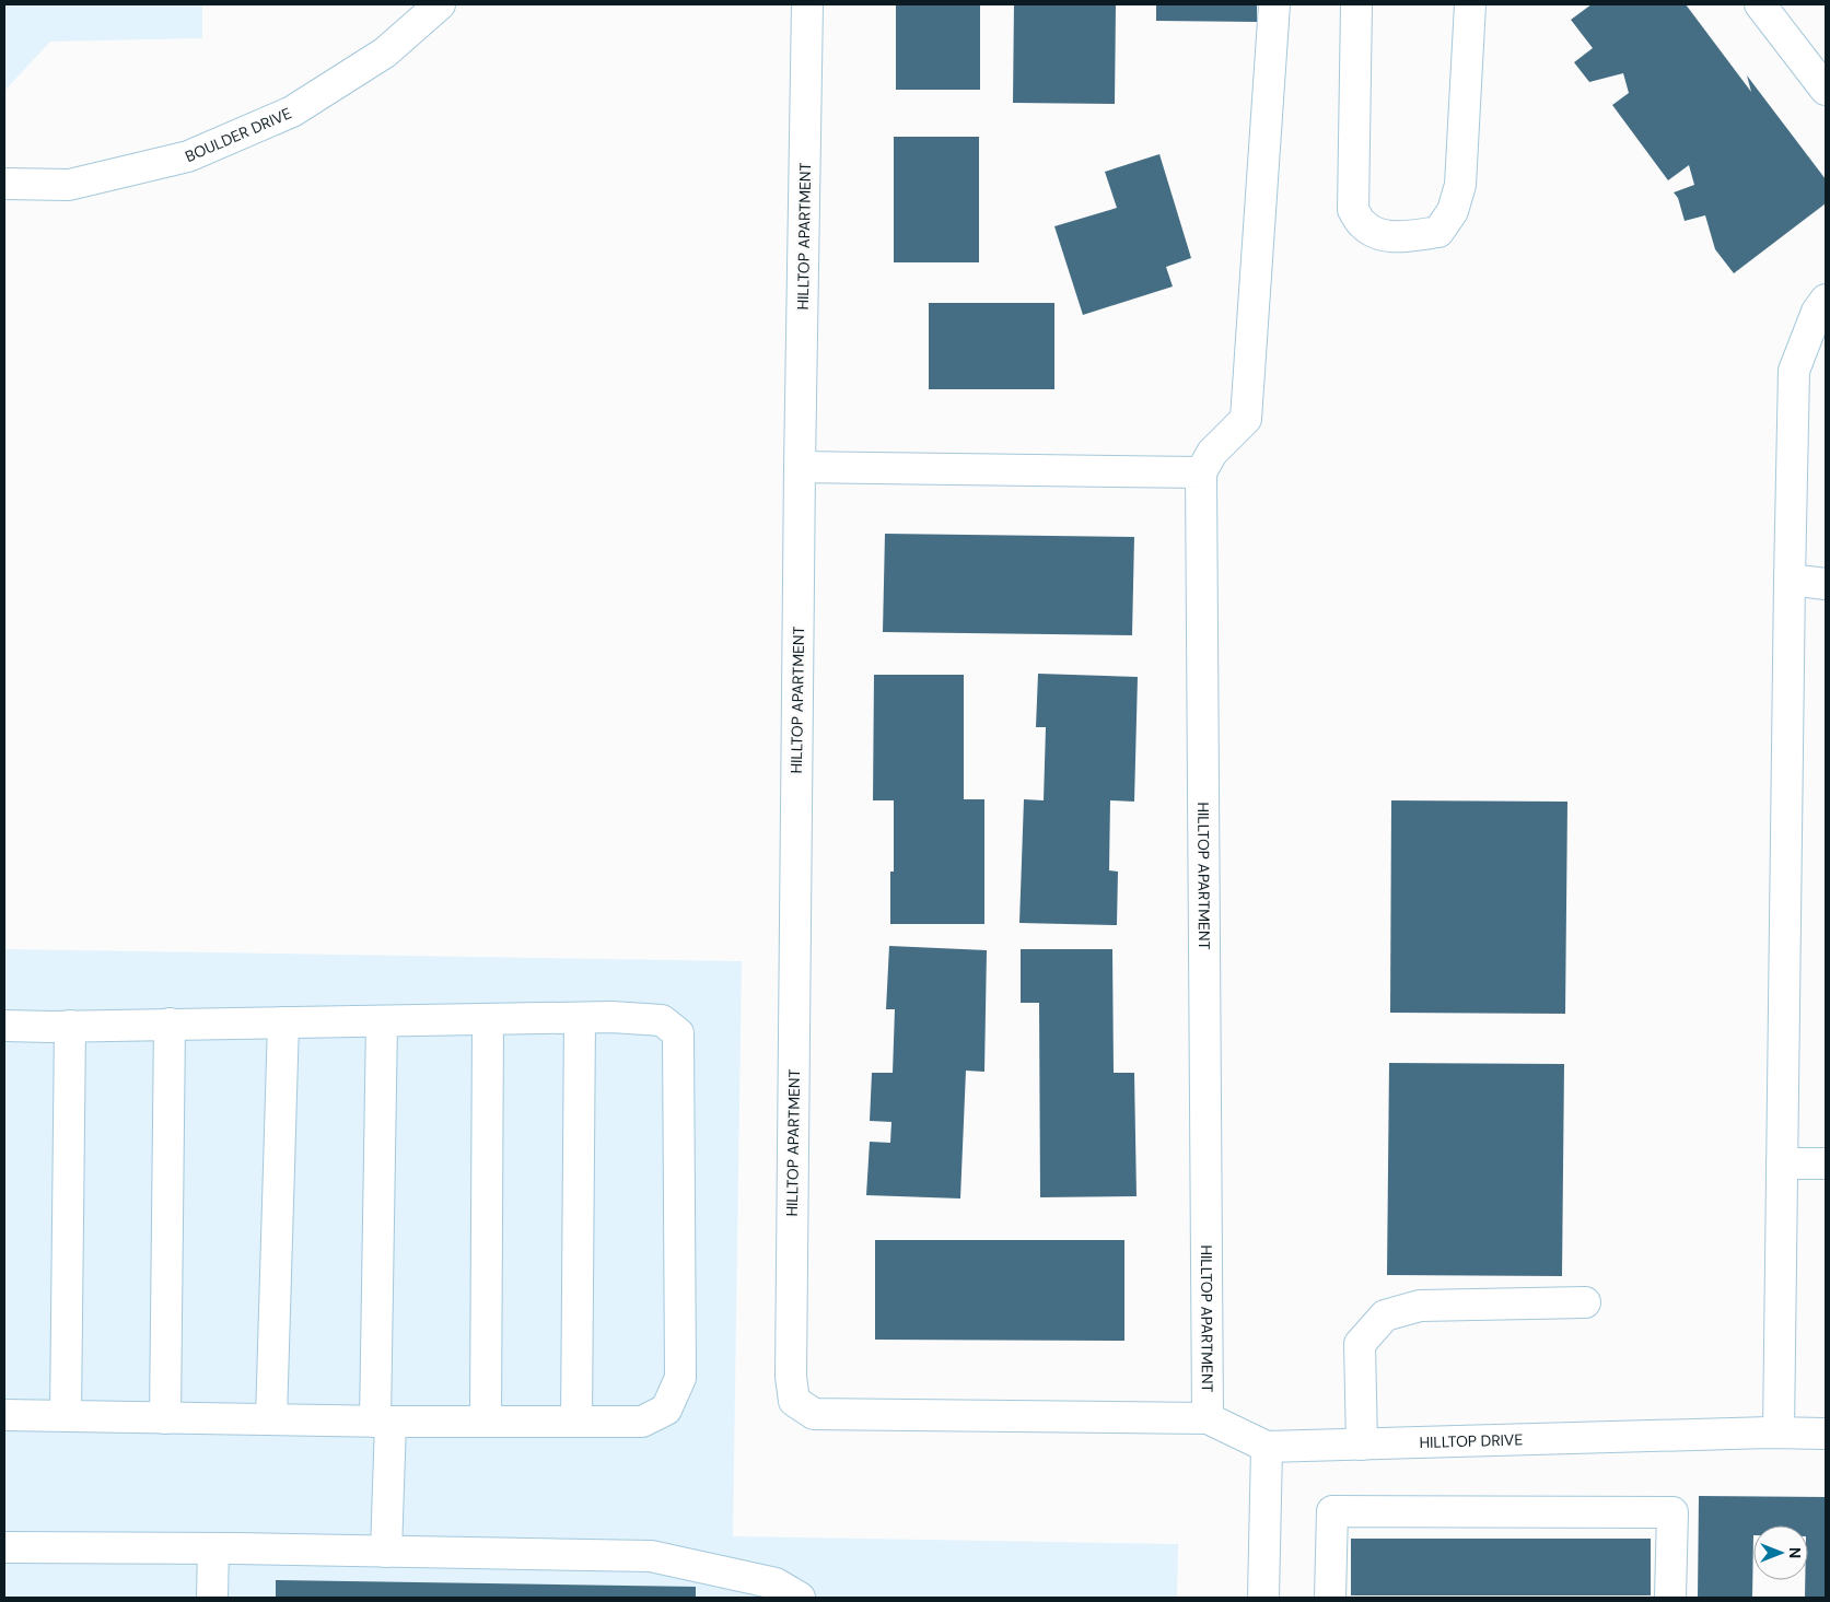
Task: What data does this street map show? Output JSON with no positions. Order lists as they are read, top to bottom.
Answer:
{
  "streets": {
    "street": ["BOULDER DRIVE", "HILLTOP APARTMENT", "HILLTOP DRIVE"]
  },
  "crossings": [
    ["HILLTOP APARTMENT", "HILLTOP DRIVE"]
  ],
  "north": "right"
}
